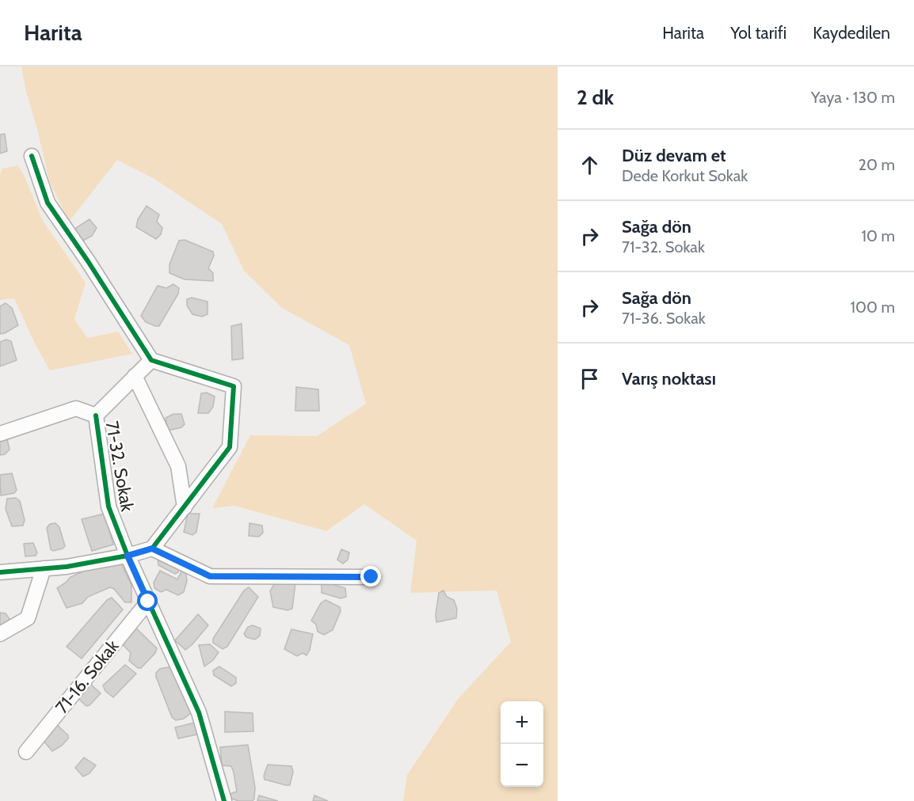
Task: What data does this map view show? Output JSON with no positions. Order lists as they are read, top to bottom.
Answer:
{
  "streets": {
    "street": ["71-32. Sokak", "71-16. Sokak"]
  },
  "crossings": [
    ["71-32. Sokak", "71-16. Sokak"]
  ],
  "page": {
    "header": "Harita",
    "nav": ["Harita", "Yol tarifi", "Kaydedilen"],
    "heading": ["2 dk", "Yaya · 130 m"],
    "list": [
      ["Düz devam et", "Dede Korkut Sokak", "20 m"],
      ["Sağa dön", "71-32. Sokak", "10 m"],
      ["Sağa dön", "71-36. Sokak", "100 m"],
      "Varış noktası"
    ],
    "map_buttons": ["+", "−"]
  }
}
